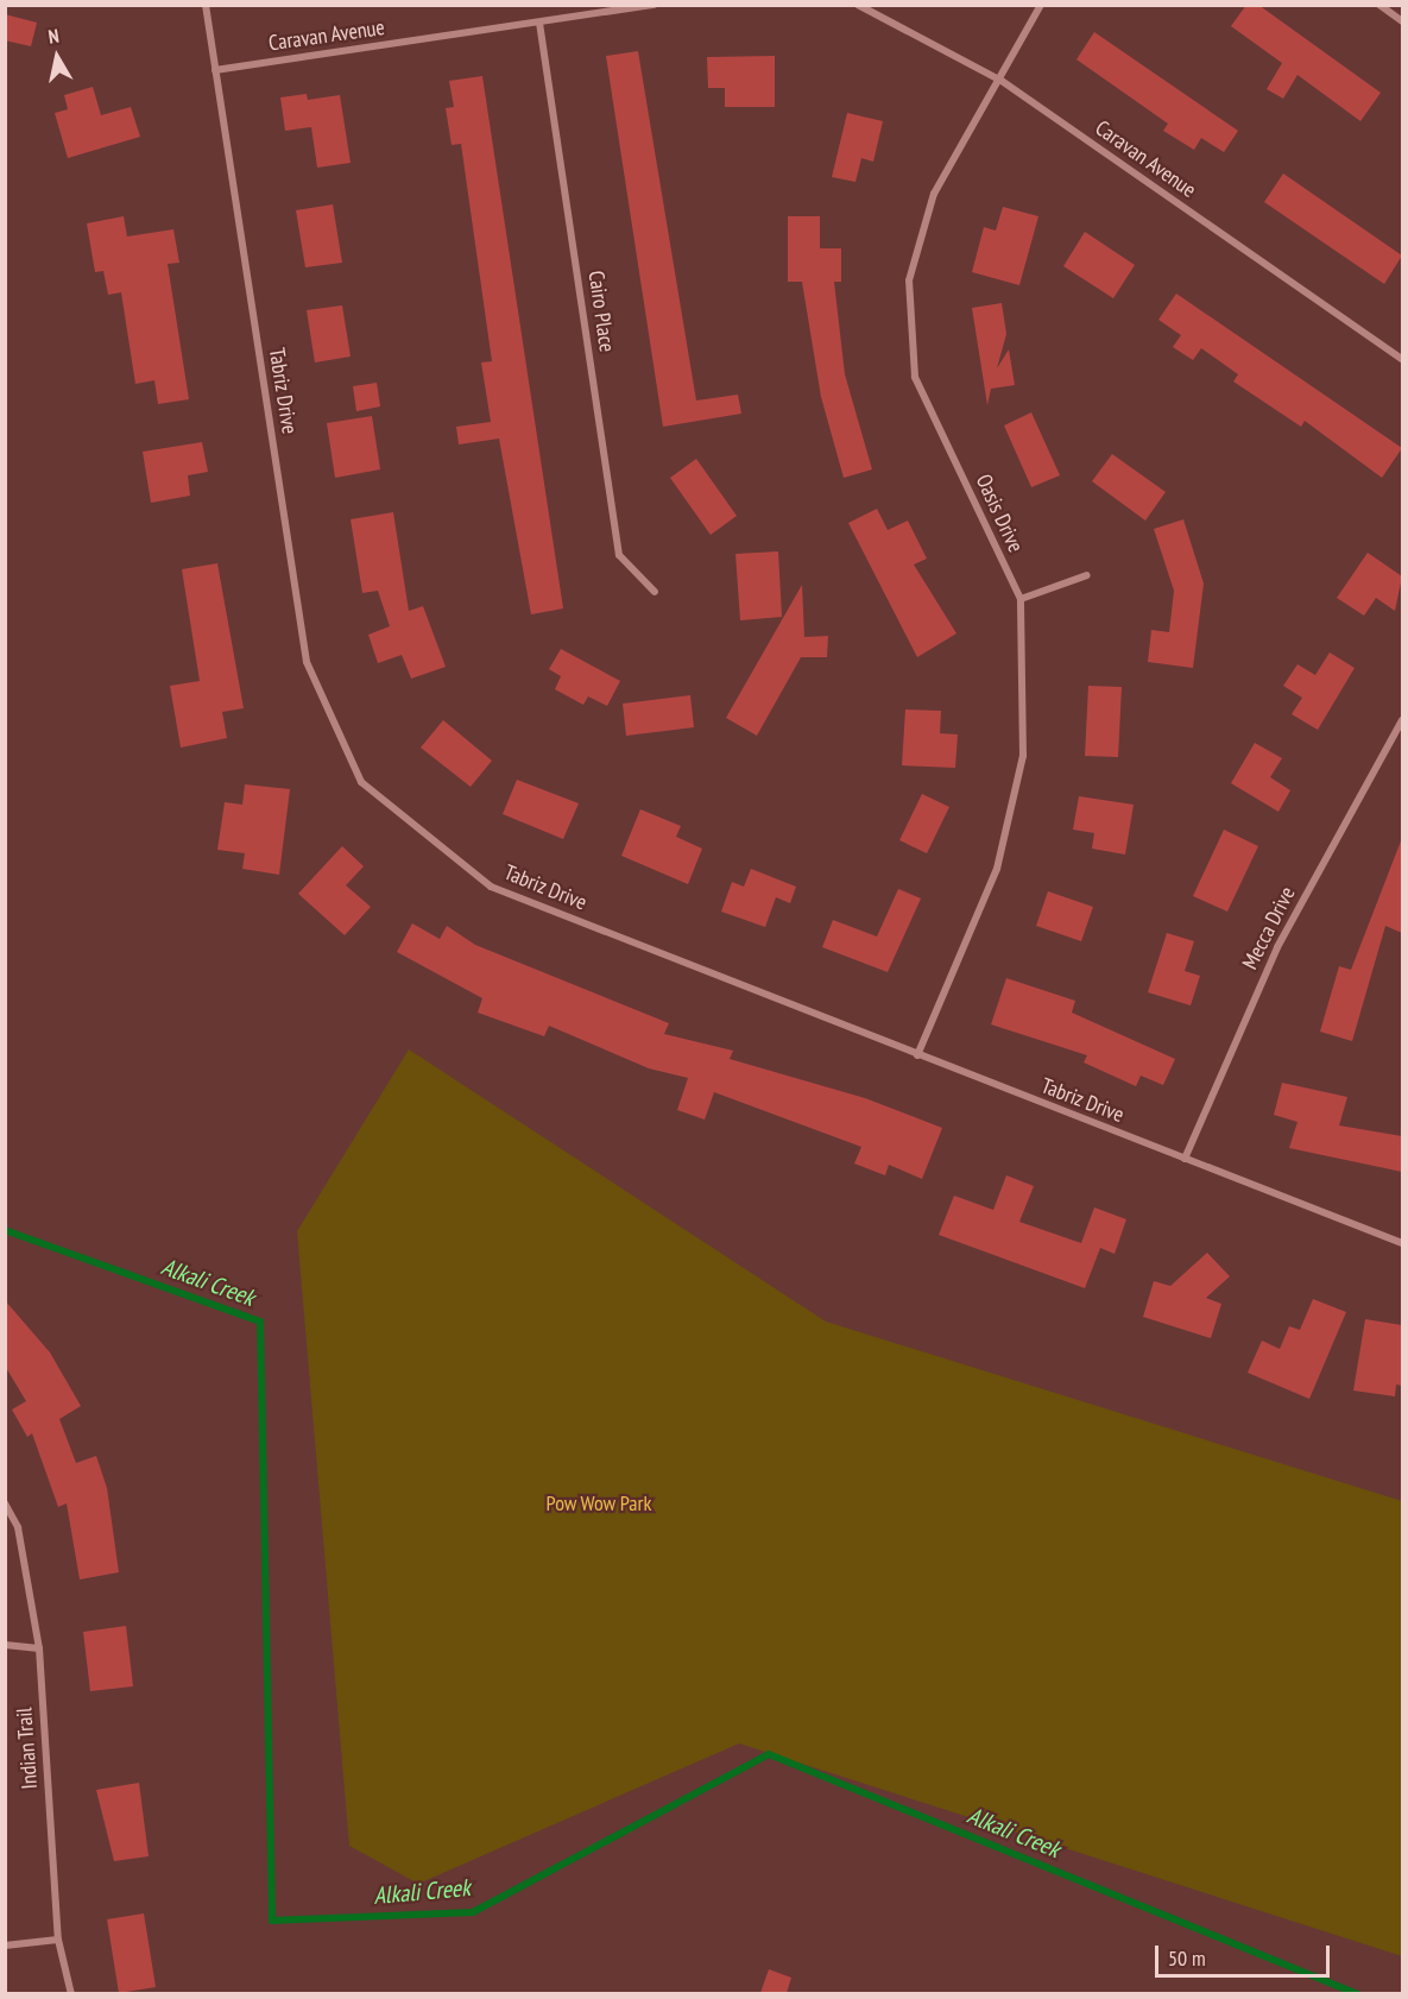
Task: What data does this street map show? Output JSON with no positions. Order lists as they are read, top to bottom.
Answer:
{
  "streets": {
    "street": [
      "Caravan Avenue",
      "Cairo Place",
      "Tabriz Drive",
      "Oasis Drive",
      "Mecca Drive",
      "Indian Trail"
    ]
  },
  "crossings": [
    ["Caravan Avenue", "Cairo Place"],
    ["Caravan Avenue", "Tabriz Drive"],
    ["Caravan Avenue", "Oasis Drive"],
    ["Tabriz Drive", "Oasis Drive"],
    ["Tabriz Drive", "Mecca Drive"]
  ],
  "water": ["Alkali Creek"],
  "parks": ["Pow Wow Park"],
  "scale_bar": "50 m",
  "north": "top"
}
